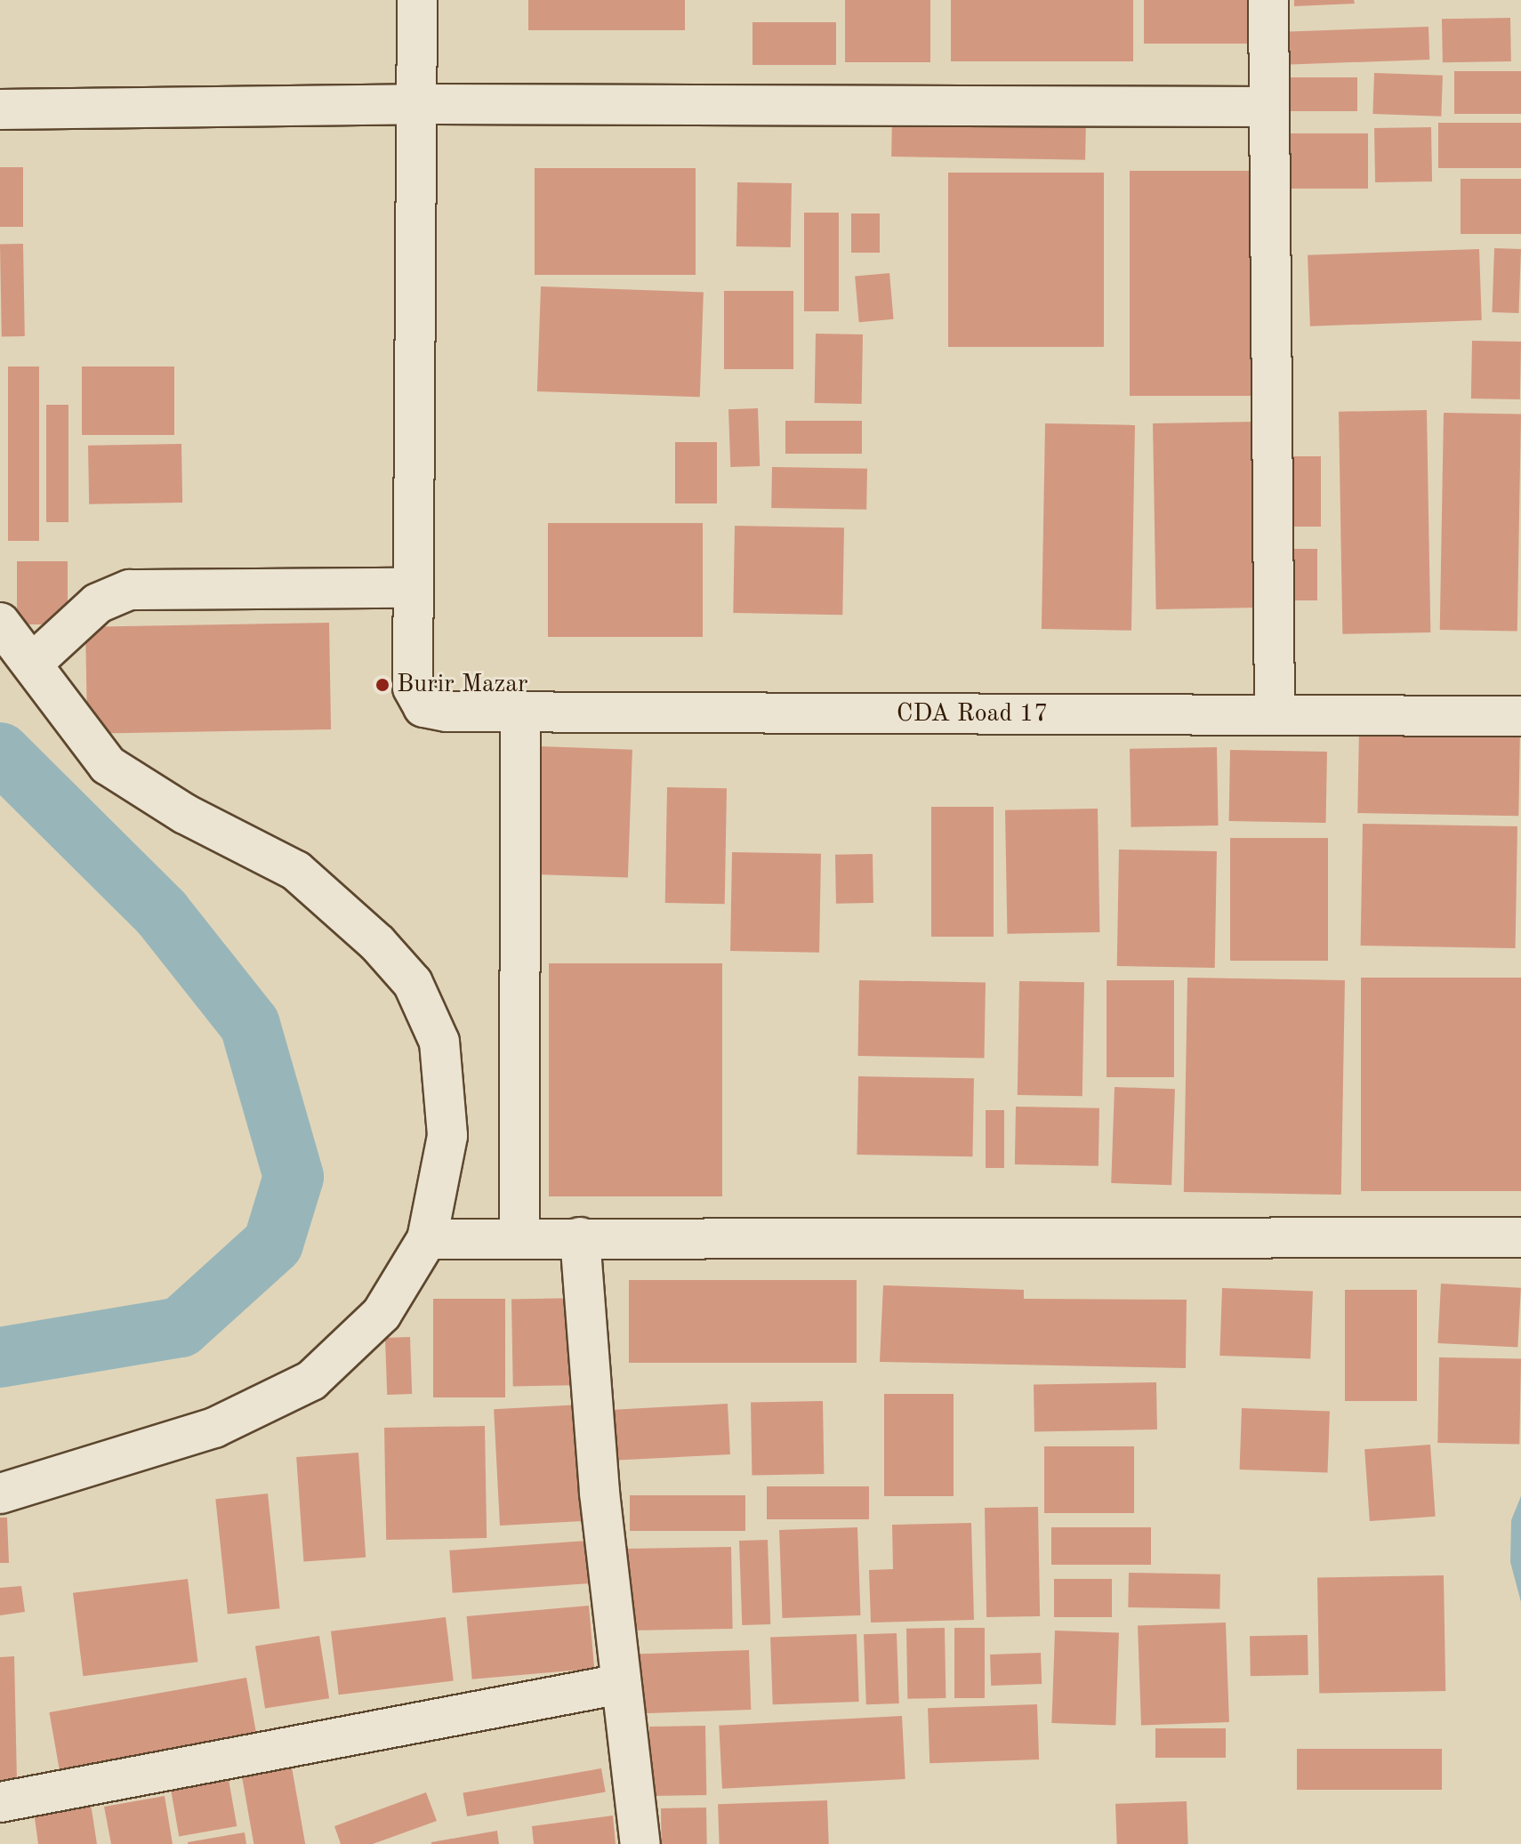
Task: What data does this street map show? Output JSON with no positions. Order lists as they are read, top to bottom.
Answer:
{
  "streets": {
    "street": ["CDA Road 17"]
  },
  "places": ["Burir Mazar"]
}
